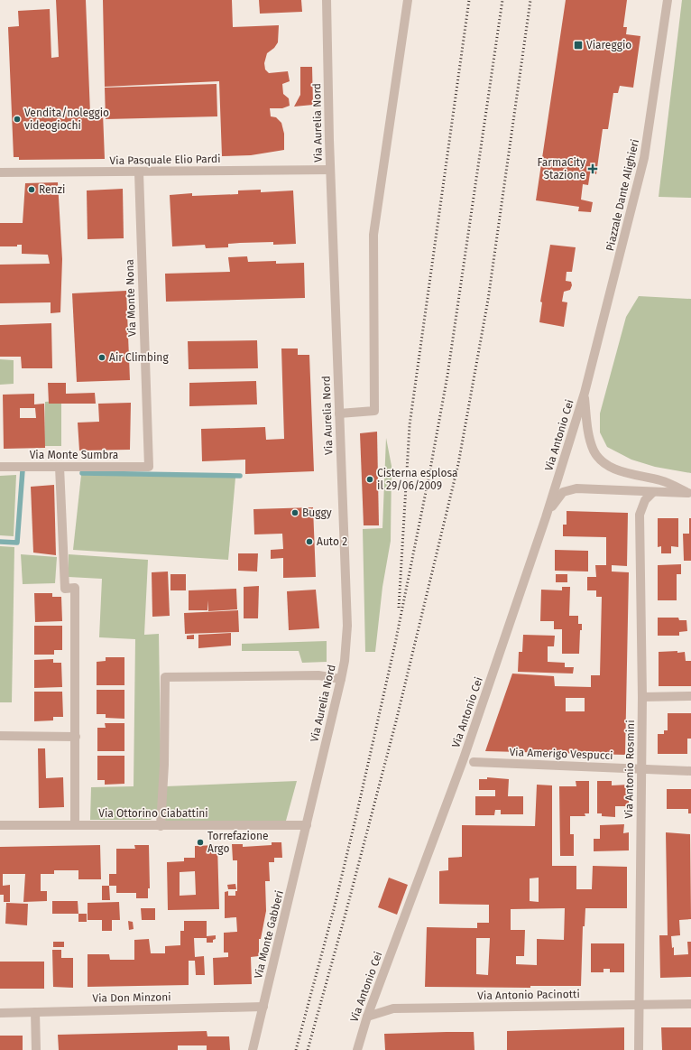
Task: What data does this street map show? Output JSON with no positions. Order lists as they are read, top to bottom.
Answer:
{
  "streets": {
    "street": [
      "Via Aurelia Nord",
      "Via Pasquale Elio Pardi",
      "Piazzale Dante Alighieri",
      "Via Monte Nona",
      "Via Antonio Cei",
      "Via Monte Sumbra",
      "Via Amerigo Vespucci",
      "Via Antonio Rosmini",
      "Via Ottorino Ciabattini",
      "Via Monte Gabberi",
      "Via Antonio Pacinotti",
      "Via Don Minzoni"
    ]
  },
  "crossings": [
    ["Via Aurelia Nord", "Via Pasquale Elio Pardi"],
    ["Via Aurelia Nord", "Via Ottorino Ciabattini"],
    ["Via Aurelia Nord", "Via Monte Gabberi"],
    ["Via Pasquale Elio Pardi", "Via Monte Nona"],
    ["Piazzale Dante Alighieri", "Via Antonio Cei"],
    ["Via Monte Nona", "Via Monte Sumbra"],
    ["Via Antonio Cei", "Via Antonio Pacinotti"],
    ["Via Amerigo Vespucci", "Via Antonio Rosmini"],
    ["Via Antonio Rosmini", "Via Antonio Pacinotti"],
    ["Via Ottorino Ciabattini", "Via Monte Gabberi"],
    ["Via Monte Gabberi", "Via Don Minzoni"]
  ],
  "places": {
    "transit": ["Viareggio"],
    "other": [
      "Vendita/noleggio videogiochi",
      "Renzi",
      "Air Climbing",
      "Cisterna esplosa il 29/06/2009",
      "Buggy",
      "Auto 2",
      "Torrefazione Argo"
    ],
    "health": ["FarmaCity Stazione"]
  }
}
